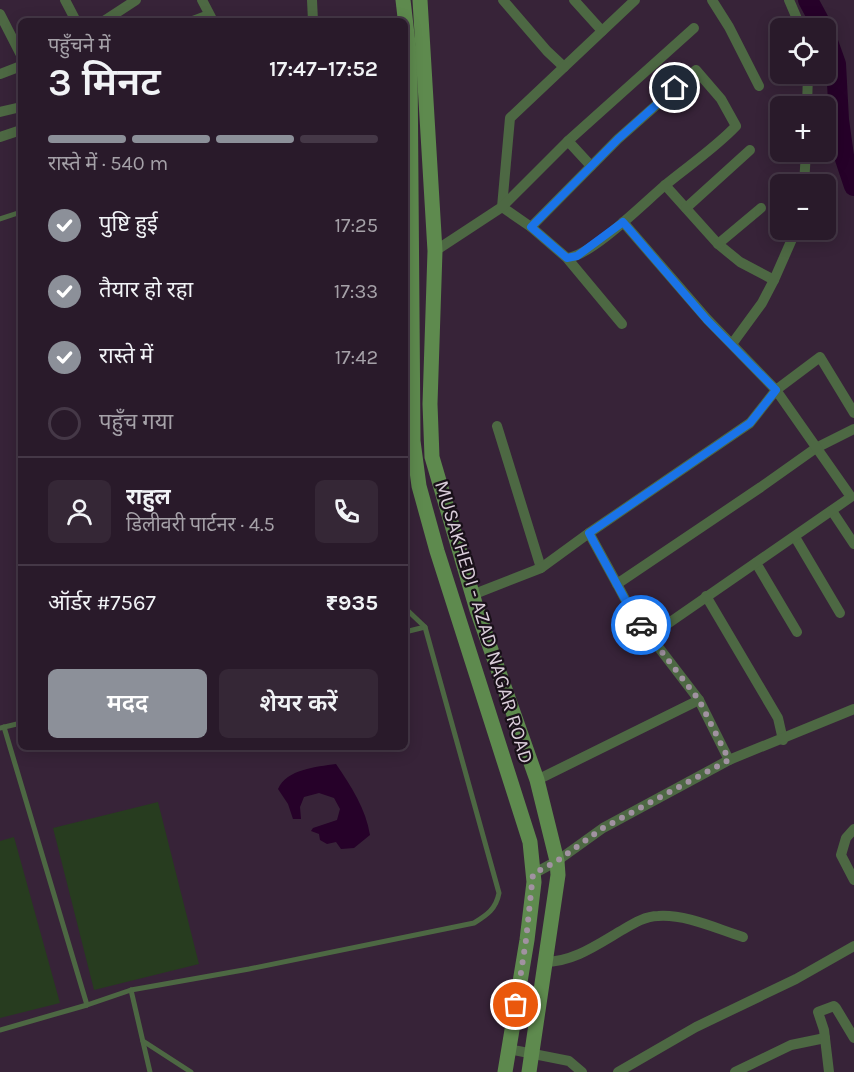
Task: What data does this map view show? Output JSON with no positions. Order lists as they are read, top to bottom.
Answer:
{
  "streets": {
    "main road": ["MUSAKHEDI - AZAD NAGAR ROAD"]
  },
  "page": {
    "map_buttons": ["+", "−"],
    "heading": ["3 मिनट", "पहुँचने में", "17:47–17:52"],
    "panel": [
      "राहुल",
      "डिलीवरी पार्टनर · 4.5",
      "ऑर्डर #7567",
      "₹935"
    ],
    "bar": "रास्ते में · 540 m",
    "list": [
      ["पुष्टि हुई", "17:25"],
      ["तैयार हो रहा", "17:33"],
      ["रास्ते में", "17:42"],
      "पहुँच गया"
    ],
    "buttons": ["मदद", "शेयर करें"]
  }
}
